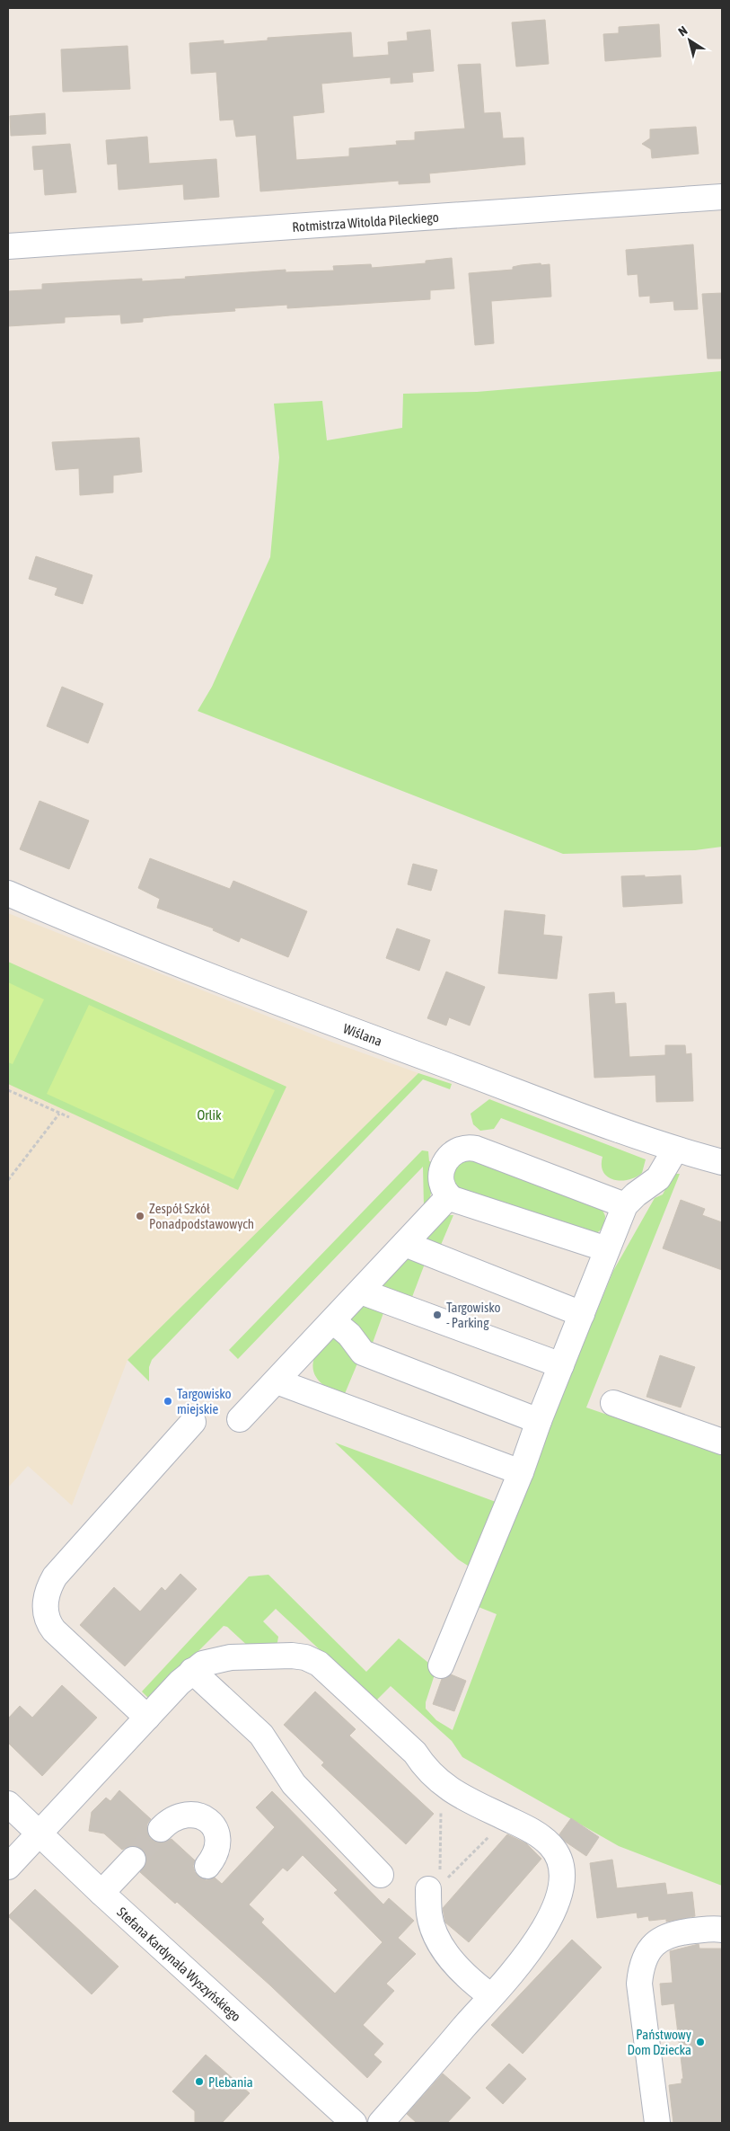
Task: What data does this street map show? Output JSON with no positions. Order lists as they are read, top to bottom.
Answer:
{
  "streets": {
    "street": ["Rotmistrza Witolda Pileckiego", "Wiślana", "Stefana Kardynała Wyszyńskiego"]
  },
  "parks": ["Orlik"],
  "places": [
    "Zespół Szkół Ponadpodstawowych",
    "Targowisko - Parking",
    "Targowisko miejskie",
    "Państwowy Dom Dziecka",
    "Plebania"
  ],
  "north": "top left"
}
